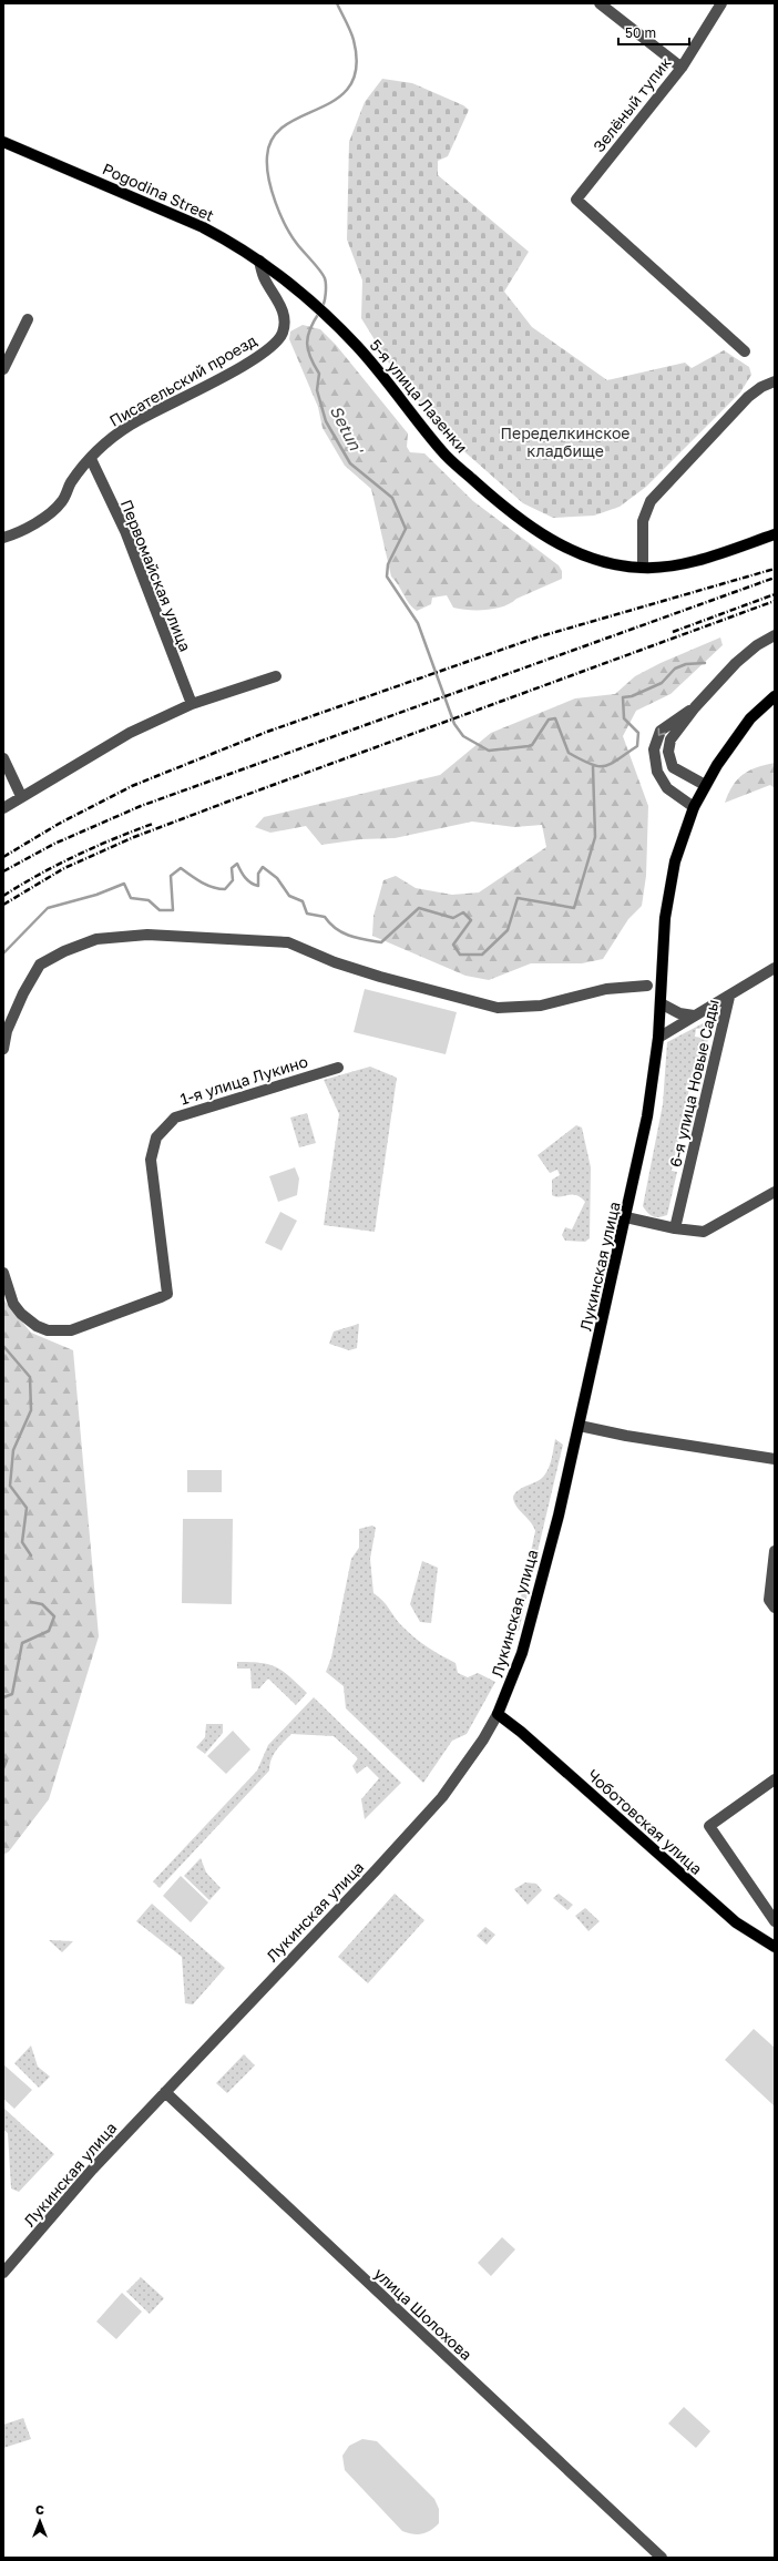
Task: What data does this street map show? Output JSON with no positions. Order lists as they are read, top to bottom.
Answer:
{
  "streets": {
    "main road": [
      "Pogodina Street",
      "5-я улица Лазенки",
      "Лукинская улица",
      "Чоботовская улица"
    ],
    "street": [
      "Зелёный тупик",
      "Писательский проезд",
      "Первомайская улица",
      "1-я улица Лукино",
      "6-я улица Новые Сады",
      "улица Шолохова"
    ]
  },
  "crossings": [
    ["Pogodina Street", "Писательский проезд"],
    ["Pogodina Street", "5-я улица Лазенки"],
    ["Писательский проезд", "Первомайская улица"],
    ["Лукинская улица", "Чоботовская улица"],
    ["Лукинская улица", "улица Шолохова"]
  ],
  "water": ["Setun'"],
  "parks": ["Переделкинское кладбище"],
  "scale_bar": "50 m",
  "north": "top"
}
